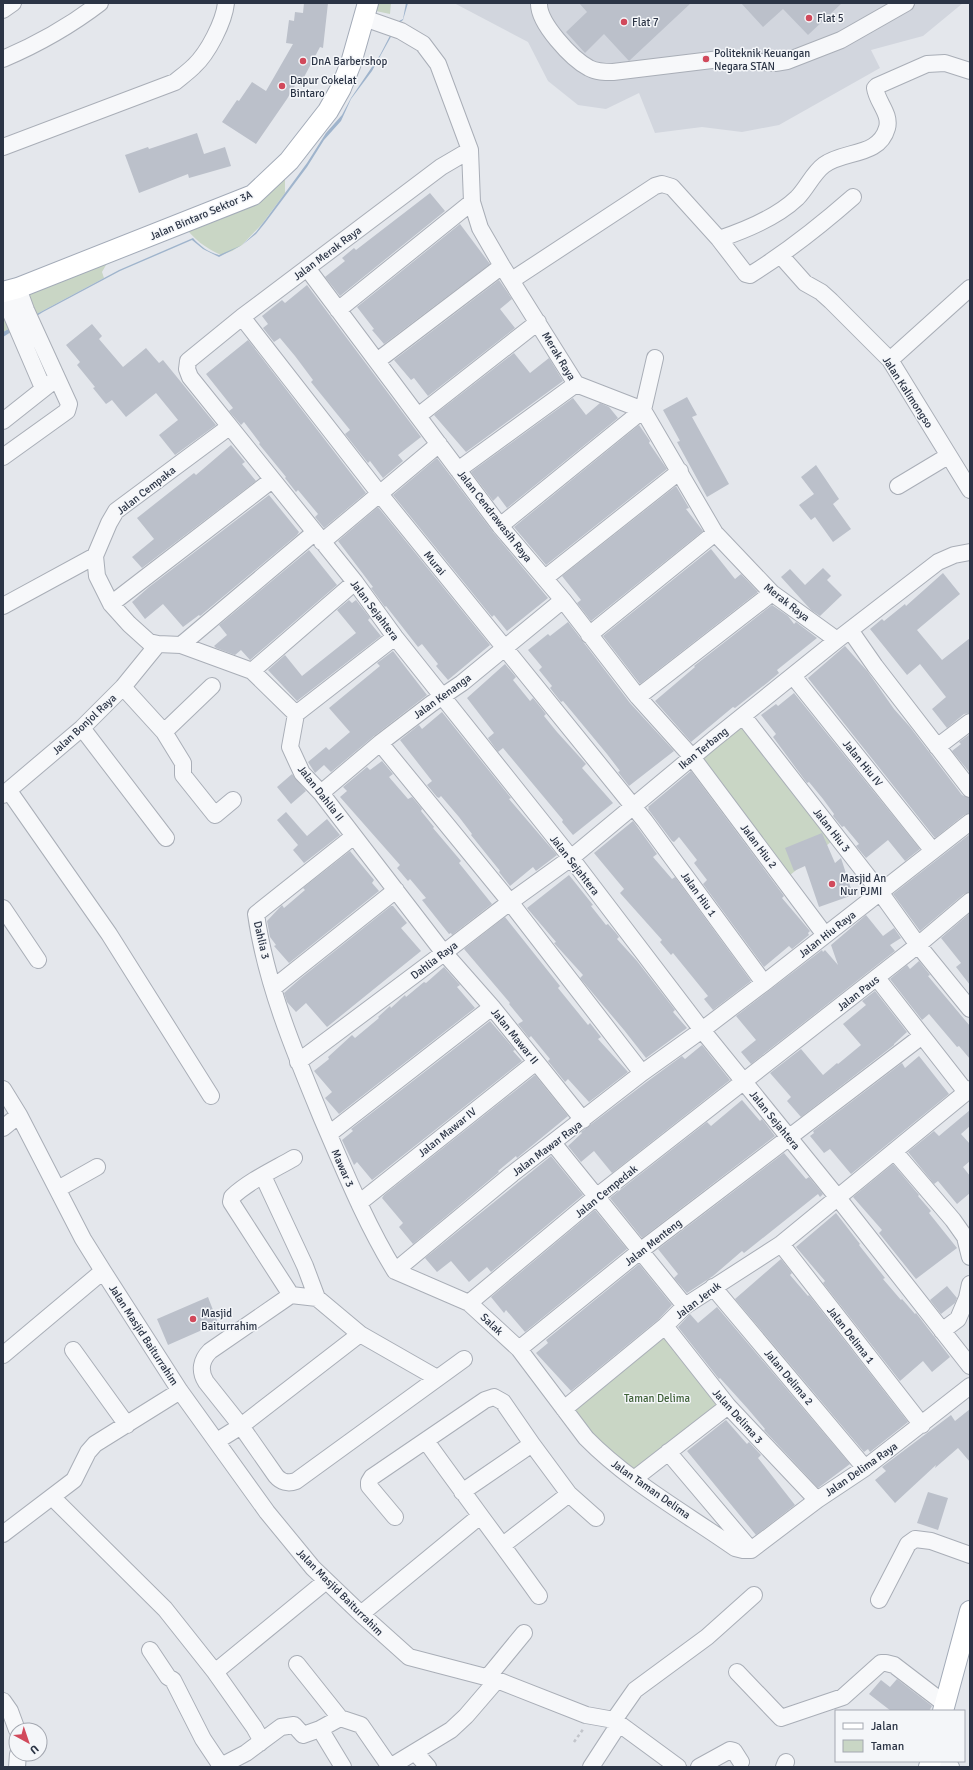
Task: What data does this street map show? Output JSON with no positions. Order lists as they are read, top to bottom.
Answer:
{
  "streets": {
    "main road": ["Jalan Bintaro Sektor 3A"],
    "street": [
      "Jalan Merak Raya",
      "Merak Raya",
      "Jalan Kalimongso",
      "Jalan Cempaka",
      "Jalan Cendrawasih Raya",
      "Murai",
      "Jalan Sejahtera",
      "Jalan Kenanga",
      "Jalan Bonjol Raya",
      "Ikan Terbang",
      "Jalan Hiu IV",
      "Jalan Dahlia II",
      "Jalan Hiu 3",
      "Jalan Hiu 2",
      "Jalan Hiu 1",
      "Jalan Hiu Raya",
      "Dahlia 3",
      "Dahlia Raya",
      "Jalan Paus",
      "Jalan Mawar II",
      "Jalan Mawar IV",
      "Jalan Mawar Raya",
      "Mawar 3",
      "Jalan Cempedak",
      "Jalan Menteng",
      "Jalan Jeruk",
      "Salak",
      "Jalan Masjid Baiturrahim",
      "Jalan Delima 1",
      "Jalan Delima 2",
      "Jalan Delima 3",
      "Jalan Delima Raya",
      "Jalan Taman Delima"
    ]
  },
  "crossings": [
    ["Jalan Bintaro Sektor 3A", "Merak Raya"],
    ["Jalan Merak Raya", "Merak Raya"],
    ["Jalan Merak Raya", "Jalan Cendrawasih Raya"],
    ["Jalan Merak Raya", "Murai"],
    ["Jalan Merak Raya", "Jalan Sejahtera"],
    ["Merak Raya", "Ikan Terbang"],
    ["Jalan Cempaka", "Jalan Sejahtera"],
    ["Jalan Cendrawasih Raya", "Jalan Kenanga"],
    ["Jalan Cendrawasih Raya", "Ikan Terbang"],
    ["Jalan Cendrawasih Raya", "Jalan Hiu 2"],
    ["Murai", "Jalan Kenanga"],
    ["Murai", "Ikan Terbang"],
    ["Murai", "Jalan Hiu 1"],
    ["Jalan Sejahtera", "Jalan Kenanga"],
    ["Jalan Sejahtera", "Ikan Terbang"],
    ["Jalan Sejahtera", "Jalan Hiu Raya"],
    ["Jalan Sejahtera", "Dahlia Raya"],
    ["Jalan Sejahtera", "Jalan Paus"],
    ["Jalan Sejahtera", "Jalan Mawar Raya"],
    ["Jalan Sejahtera", "Jalan Cempedak"],
    ["Jalan Sejahtera", "Jalan Menteng"],
    ["Jalan Sejahtera", "Jalan Jeruk"],
    ["Jalan Kenanga", "Jalan Dahlia II"],
    ["Ikan Terbang", "Jalan Hiu IV"],
    ["Ikan Terbang", "Jalan Hiu 3"],
    ["Ikan Terbang", "Jalan Hiu 2"],
    ["Ikan Terbang", "Jalan Hiu 1"],
    ["Ikan Terbang", "Dahlia Raya"],
    ["Jalan Hiu IV", "Jalan Hiu Raya"],
    ["Jalan Dahlia II", "Dahlia 3"],
    ["Jalan Dahlia II", "Dahlia Raya"],
    ["Jalan Dahlia II", "Jalan Mawar II"],
    ["Jalan Hiu 3", "Jalan Hiu Raya"],
    ["Jalan Hiu 3", "Jalan Paus"],
    ["Jalan Hiu 2", "Jalan Hiu Raya"],
    ["Jalan Hiu 1", "Jalan Hiu Raya"],
    ["Jalan Hiu Raya", "Jalan Mawar Raya"],
    ["Dahlia 3", "Dahlia Raya"],
    ["Dahlia 3", "Mawar 3"],
    ["Dahlia Raya", "Jalan Mawar II"],
    ["Dahlia Raya", "Mawar 3"],
    ["Jalan Paus", "Jalan Cempedak"],
    ["Jalan Mawar II", "Jalan Mawar IV"],
    ["Jalan Mawar II", "Jalan Mawar Raya"],
    ["Jalan Mawar IV", "Mawar 3"],
    ["Jalan Mawar Raya", "Mawar 3"],
    ["Jalan Mawar Raya", "Salak"],
    ["Mawar 3", "Salak"],
    ["Jalan Cempedak", "Salak"],
    ["Jalan Menteng", "Salak"],
    ["Jalan Jeruk", "Salak"],
    ["Jalan Jeruk", "Jalan Delima 1"],
    ["Jalan Jeruk", "Jalan Delima 2"],
    ["Jalan Jeruk", "Jalan Delima 3"],
    ["Jalan Jeruk", "Jalan Taman Delima"],
    ["Salak", "Jalan Taman Delima"],
    ["Jalan Delima 1", "Jalan Delima Raya"],
    ["Jalan Delima 2", "Jalan Delima Raya"],
    ["Jalan Delima 3", "Jalan Delima Raya"],
    ["Jalan Delima Raya", "Jalan Taman Delima"]
  ],
  "parks": ["Taman Delima"],
  "places": [
    "Flat 5",
    "Flat 7",
    "Politeknik Keuangan Negara STAN",
    "DnA Barbershop",
    "Dapur Cokelat Bintaro",
    "Masjid An Nur PJMI",
    "Masjid Baiturrahim"
  ],
  "legend": ["Jalan", "Taman"],
  "north": "bottom right"
}
